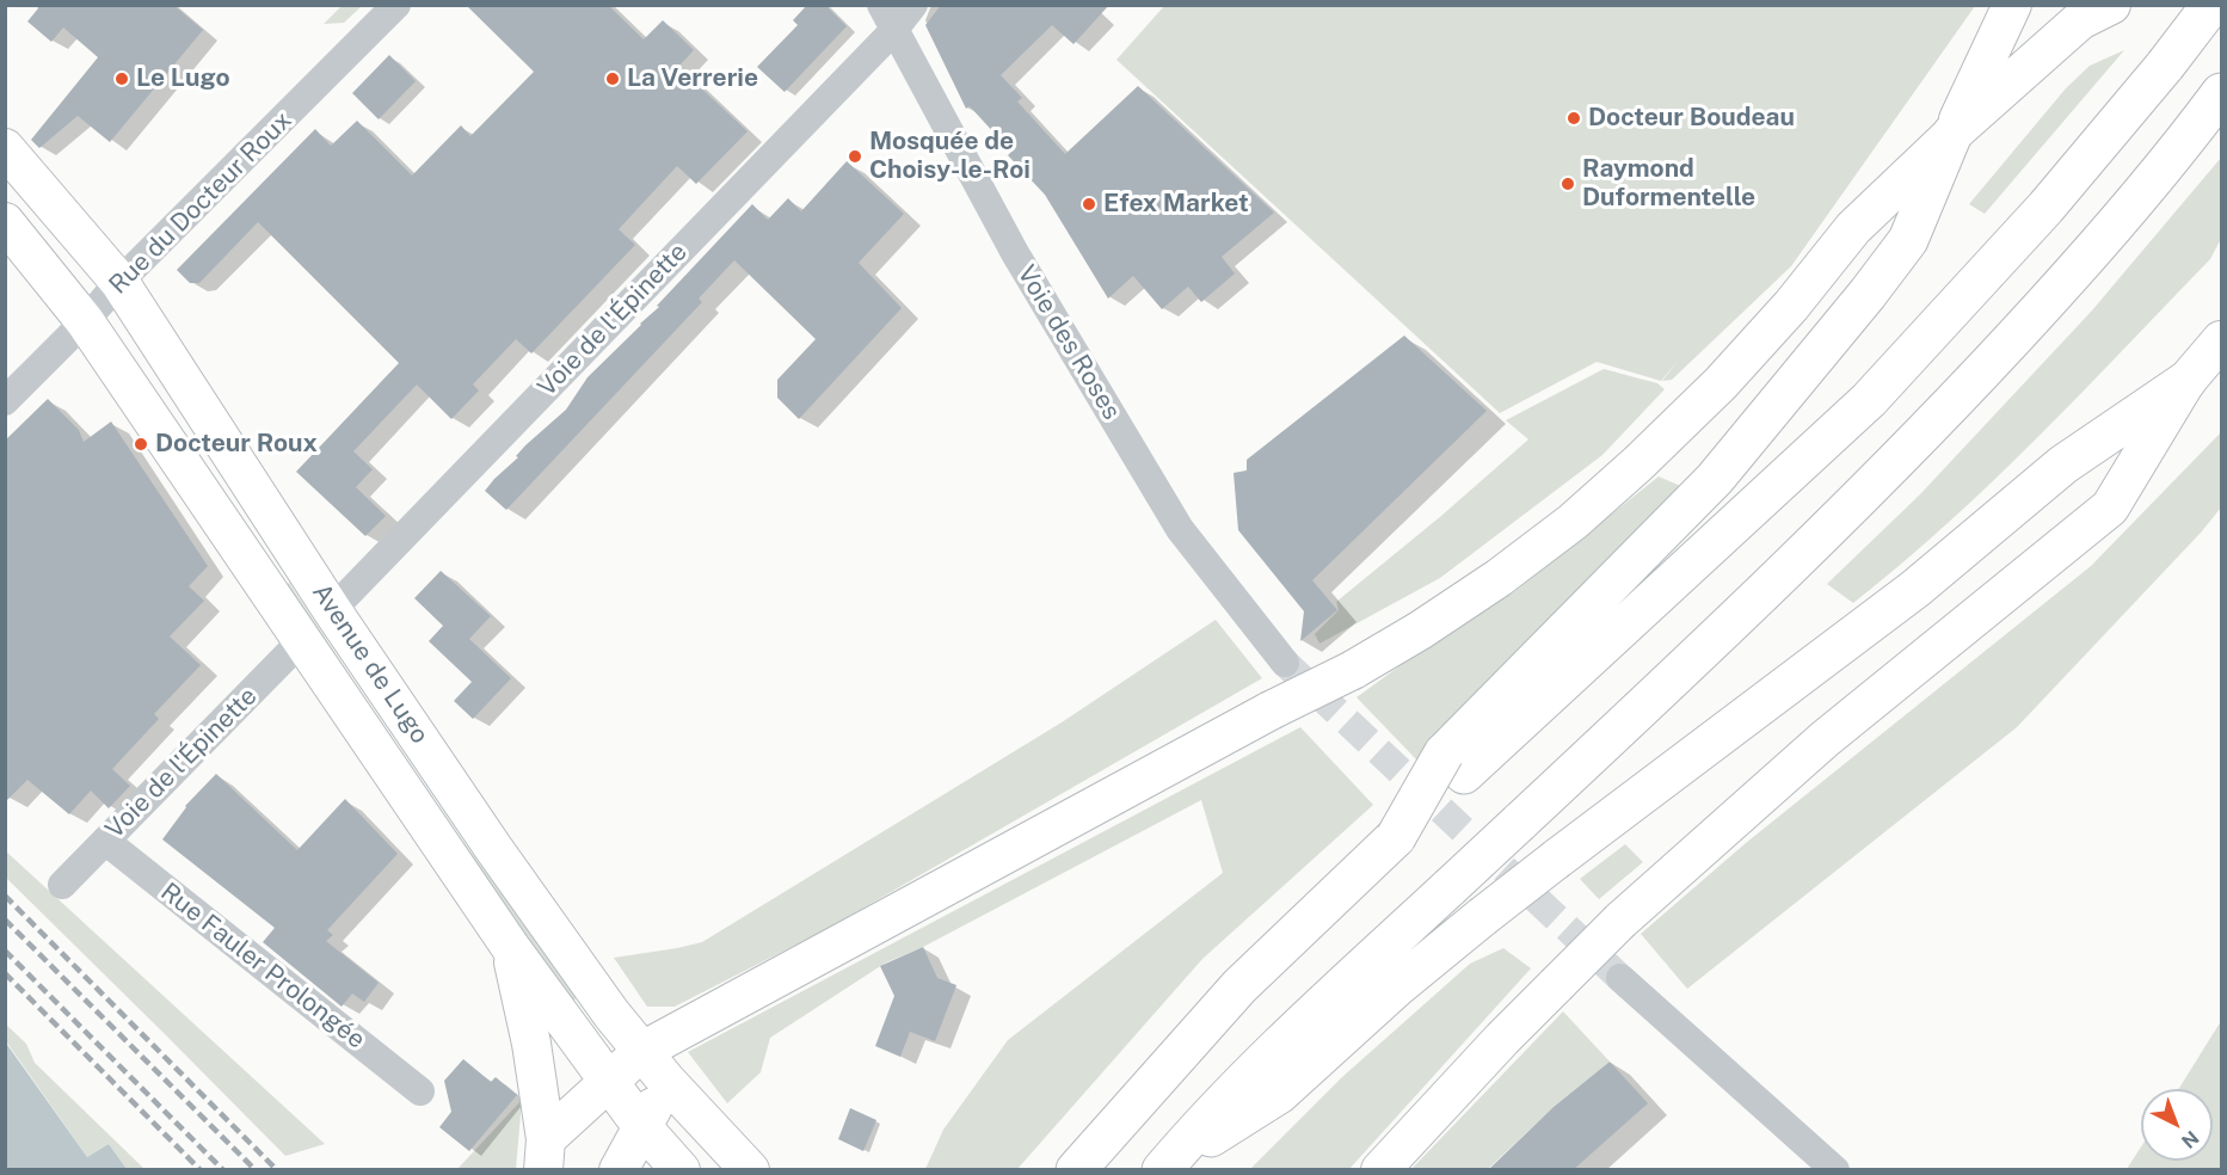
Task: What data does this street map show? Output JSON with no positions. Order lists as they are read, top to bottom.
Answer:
{
  "streets": {
    "main road": ["Avenue de Lugo"],
    "street": [
      "Rue du Docteur Roux",
      "Voie de l'Épinette",
      "Voie des Roses",
      "Rue Fauler Prolongée"
    ]
  },
  "crossings": [
    ["Rue du Docteur Roux", "Avenue de Lugo"],
    ["Voie de l'Épinette", "Voie des Roses"],
    ["Voie de l'Épinette", "Avenue de Lugo"],
    ["Voie de l'Épinette", "Rue Fauler Prolongée"]
  ],
  "places": [
    "Le Lugo",
    "La Verrerie",
    "Docteur Boudeau",
    "Mosquée de Choisy-le-Roi",
    "Raymond Duformentelle",
    "Efex Market",
    "Docteur Roux"
  ],
  "north": "bottom right"
}
